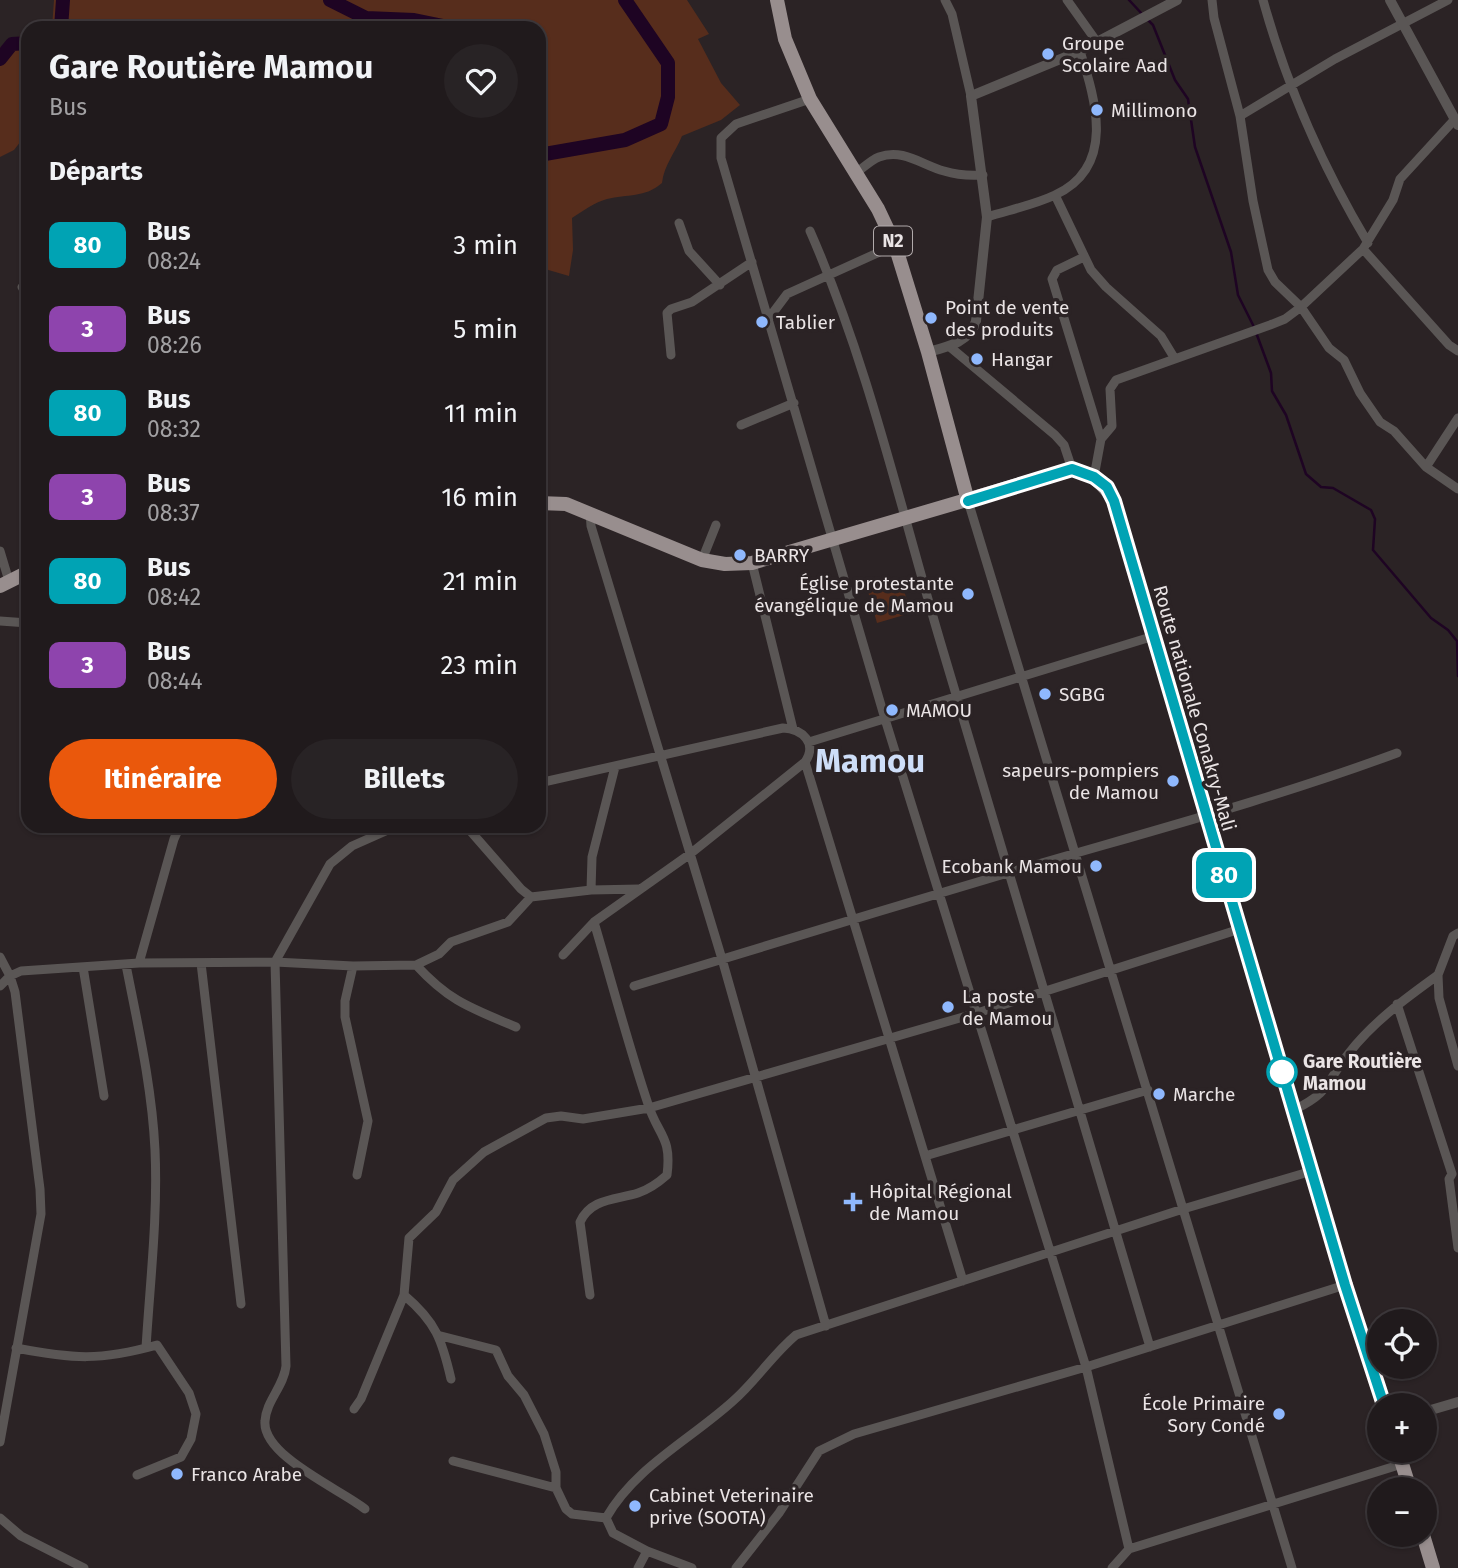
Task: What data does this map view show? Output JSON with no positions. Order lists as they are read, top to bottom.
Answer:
{
  "streets": {
    "highway": ["N2", "Route nationale Conakry-Mali"]
  },
  "districts": ["Mamou"],
  "places": {
    "other": [
      "Groupe Scolaire Aad",
      "Millimono",
      "Point de vente des produits",
      "Tablier",
      "Hangar",
      "BARRY",
      "Église protestante évangélique de Mamou",
      "SGBG",
      "MAMOU",
      "sapeurs-pompiers de Mamou",
      "Ecobank Mamou",
      "La poste de Mamou",
      "Gare Routière Mamou",
      "Marche",
      "École Primaire Sory Condé",
      "Franco Arabe",
      "Cabinet Veterinaire prive (SOOTA)"
    ],
    "health": ["Hôpital Régional de Mamou"]
  },
  "lines": ["bus line 80"],
  "page": {
    "on_map": "80",
    "heading": [
      ["Gare Routière Mamou", "Bus"],
      "Départs"
    ],
    "list": [
      {
        "mark": "80",
        "name": "Bus",
        "note": "08:24",
        "value": "3 min"
      },
      {
        "mark": "3",
        "name": "Bus",
        "note": "08:26",
        "value": "5 min"
      },
      {
        "mark": "80",
        "name": "Bus",
        "note": "08:32",
        "value": "11 min"
      },
      {
        "mark": "3",
        "name": "Bus",
        "note": "08:37",
        "value": "16 min"
      },
      {
        "mark": "80",
        "name": "Bus",
        "note": "08:42",
        "value": "21 min"
      },
      {
        "mark": "3",
        "name": "Bus",
        "note": "08:44",
        "value": "23 min"
      }
    ],
    "buttons": ["Itinéraire", "Billets"],
    "map_buttons": ["+", "−"]
  }
}
